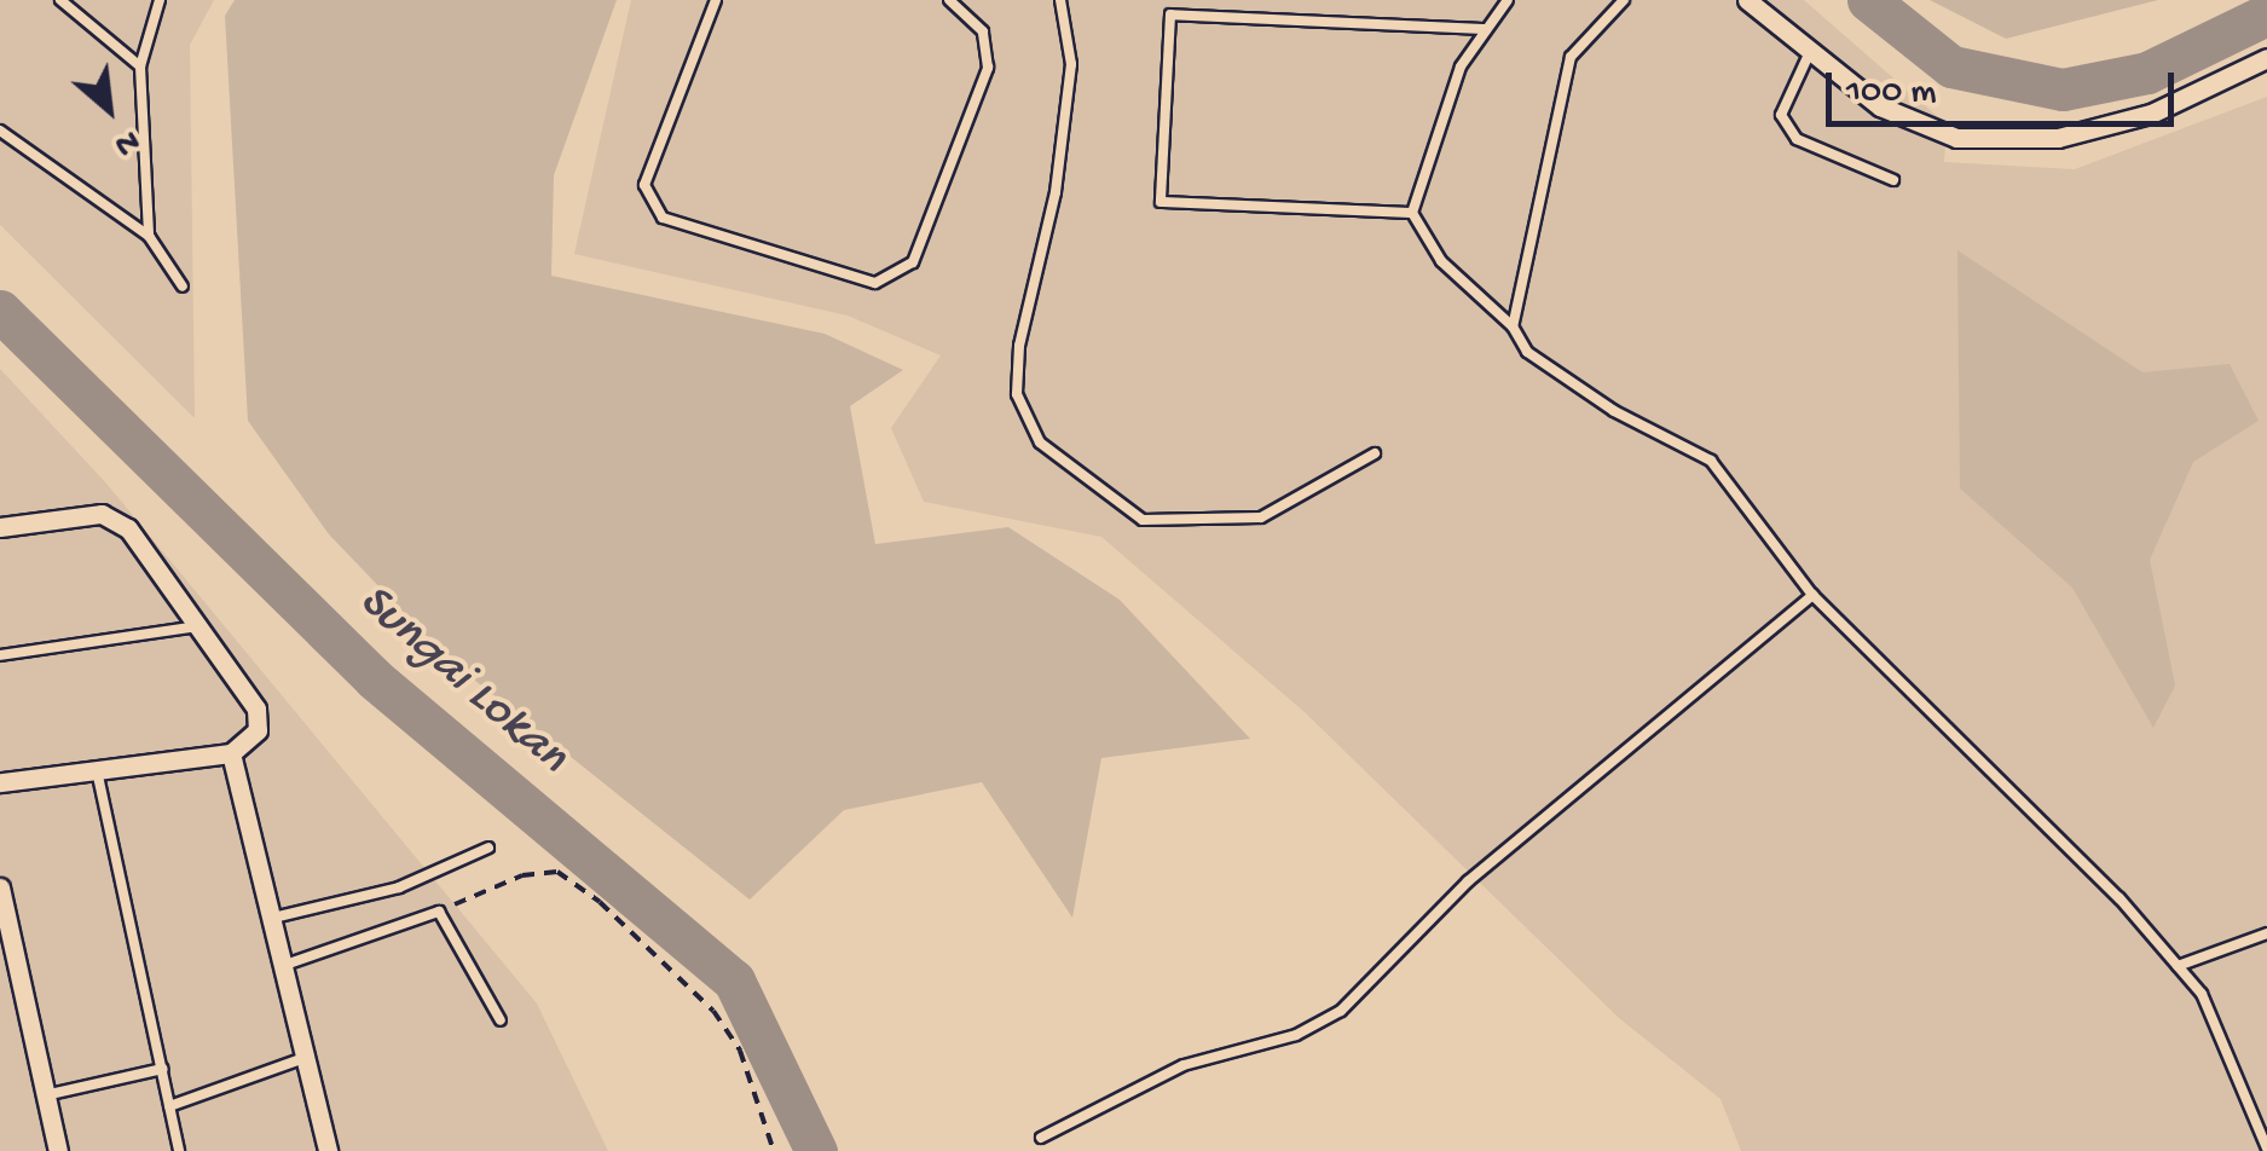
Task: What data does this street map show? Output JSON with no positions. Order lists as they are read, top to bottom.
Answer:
{
  "water": ["Sungai Lokan"],
  "scale_bar": "100 m",
  "north": "bottom right"
}
